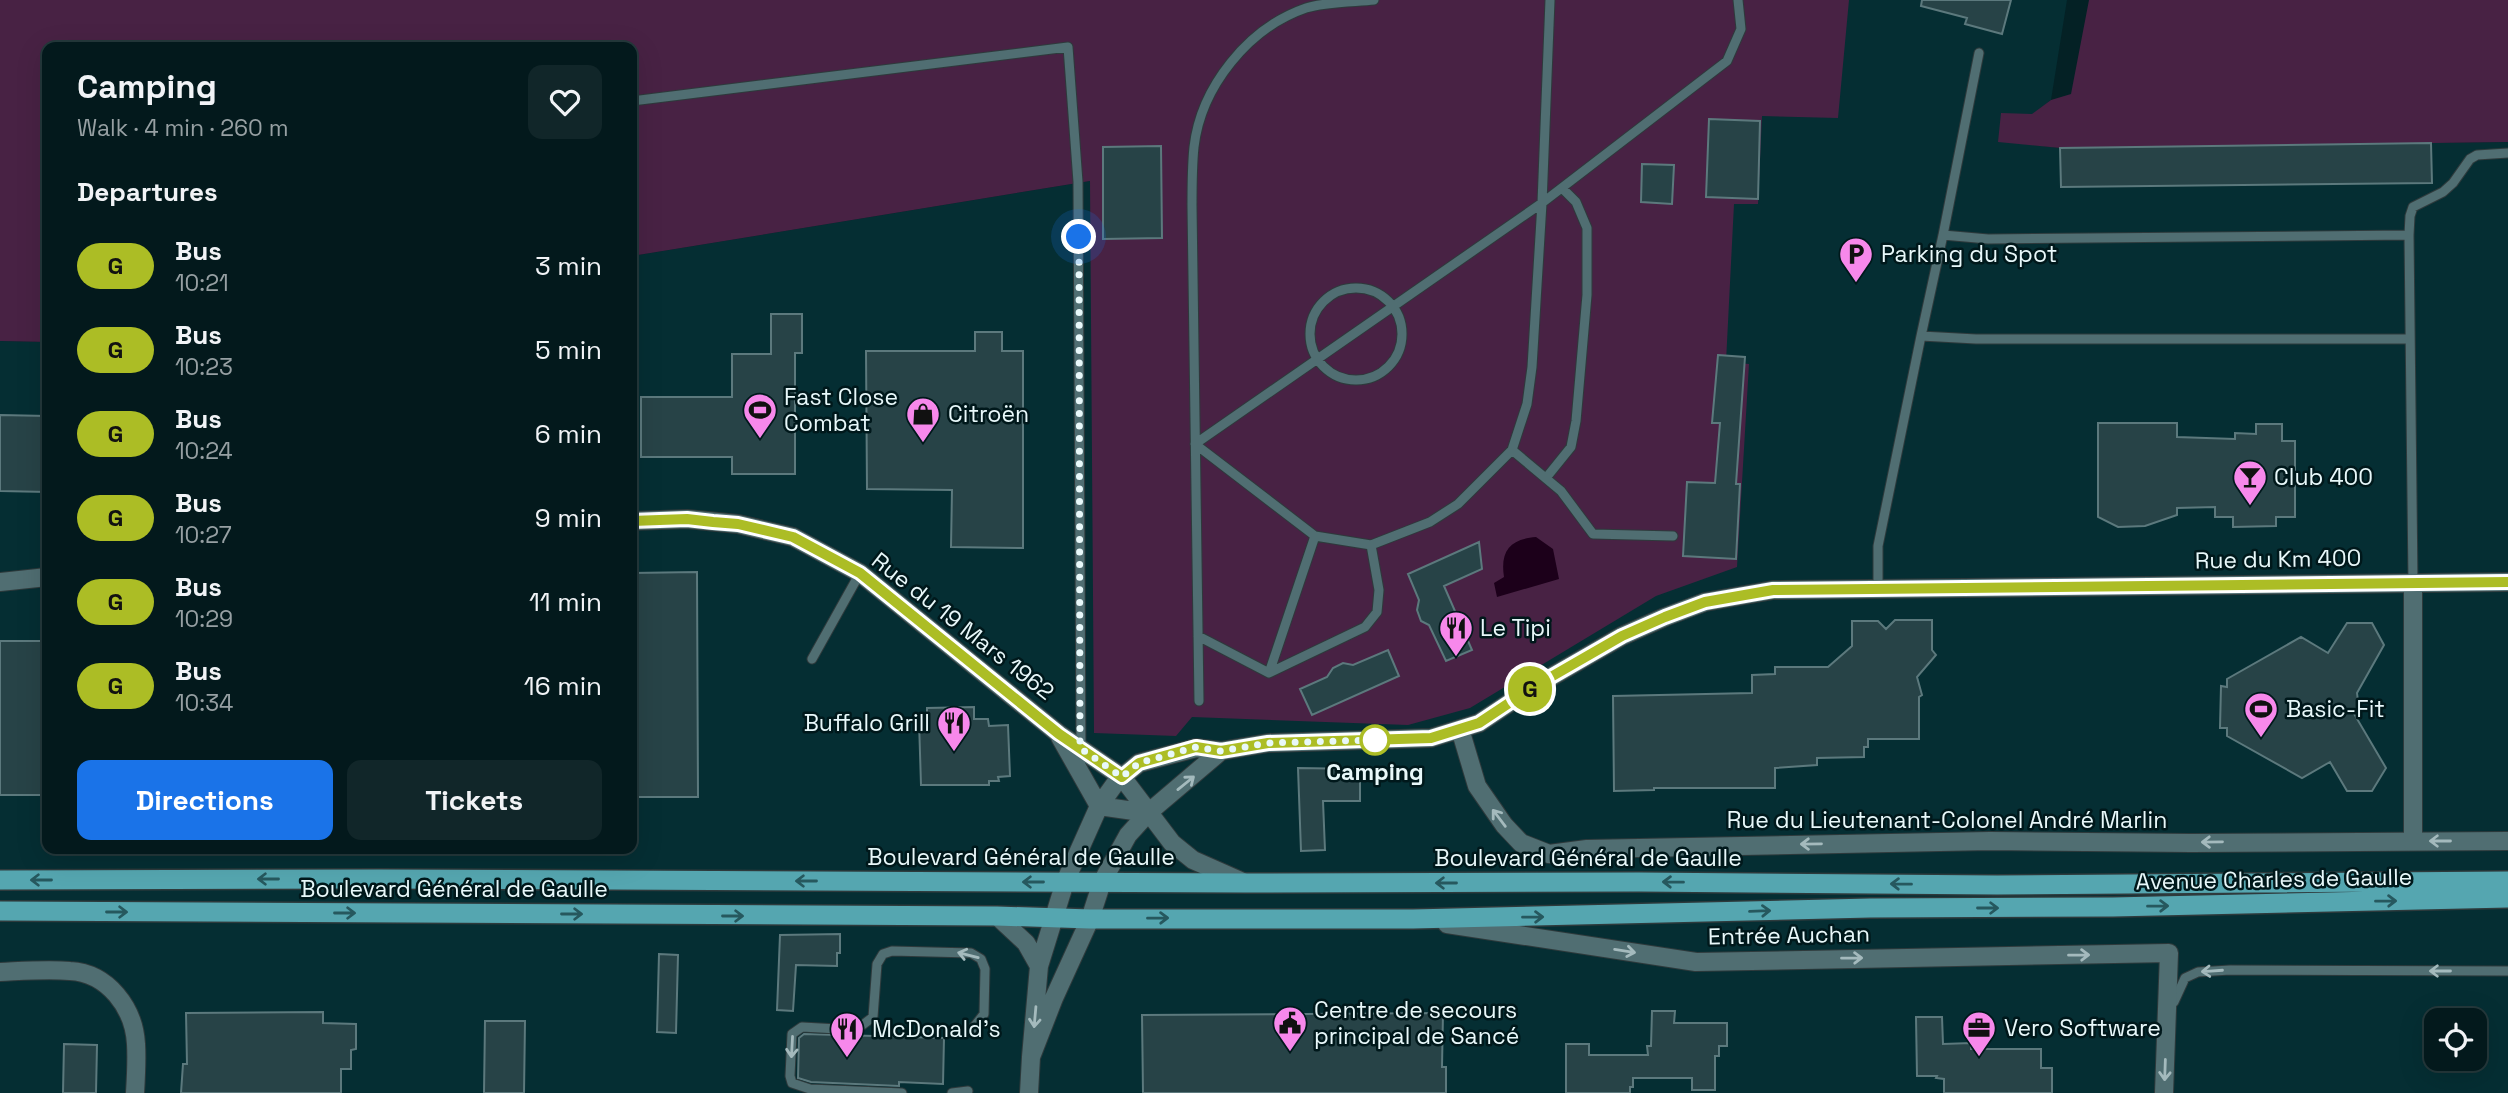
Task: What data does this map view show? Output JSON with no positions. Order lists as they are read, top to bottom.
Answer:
{
  "streets": {
    "main road": ["Boulevard Général de Gaulle", "Avenue Charles de Gaulle"],
    "street": [
      "Rue du Km 400",
      "Rue du 19 Mars 1962",
      "Rue du Lieutenant-Colonel André Marlin",
      "Entrée Auchan"
    ]
  },
  "crossings": [
    ["Rue du Km 400", "Rue du 19 Mars 1962"],
    ["Rue du Km 400", "Rue du Lieutenant-Colonel André Marlin"],
    ["Rue du 19 Mars 1962", "Boulevard Général de Gaulle"],
    ["Boulevard Général de Gaulle", "Avenue Charles de Gaulle"],
    ["Boulevard Général de Gaulle", "Entrée Auchan"]
  ],
  "one_way": ["Rue du Lieutenant-Colonel André Marlin", "Entrée Auchan"],
  "places": {
    "parking": ["Parking du Spot"],
    "sports": ["Fast Close Combat", "Basic-Fit"],
    "shop": ["Citroën"],
    "bar": ["Club 400"],
    "restaurant": ["Le Tipi", "Buffalo Grill", "McDonald's"],
    "other": ["Camping"],
    "public building": ["Centre de secours principal de Sancé"],
    "office": ["Vero Software"]
  },
  "lines": ["bus line G"],
  "page": {
    "on_map": "G",
    "heading": [
      ["Camping", "Walk · 4 min · 260 m"],
      "Departures"
    ],
    "list": [
      {
        "mark": "G",
        "name": "Bus",
        "note": "10:21",
        "value": "3 min"
      },
      {
        "mark": "G",
        "name": "Bus",
        "note": "10:23",
        "value": "5 min"
      },
      {
        "mark": "G",
        "name": "Bus",
        "note": "10:24",
        "value": "6 min"
      },
      {
        "mark": "G",
        "name": "Bus",
        "note": "10:27",
        "value": "9 min"
      },
      {
        "mark": "G",
        "name": "Bus",
        "note": "10:29",
        "value": "11 min"
      },
      {
        "mark": "G",
        "name": "Bus",
        "note": "10:34",
        "value": "16 min"
      }
    ],
    "buttons": ["Directions", "Tickets"]
  }
}
